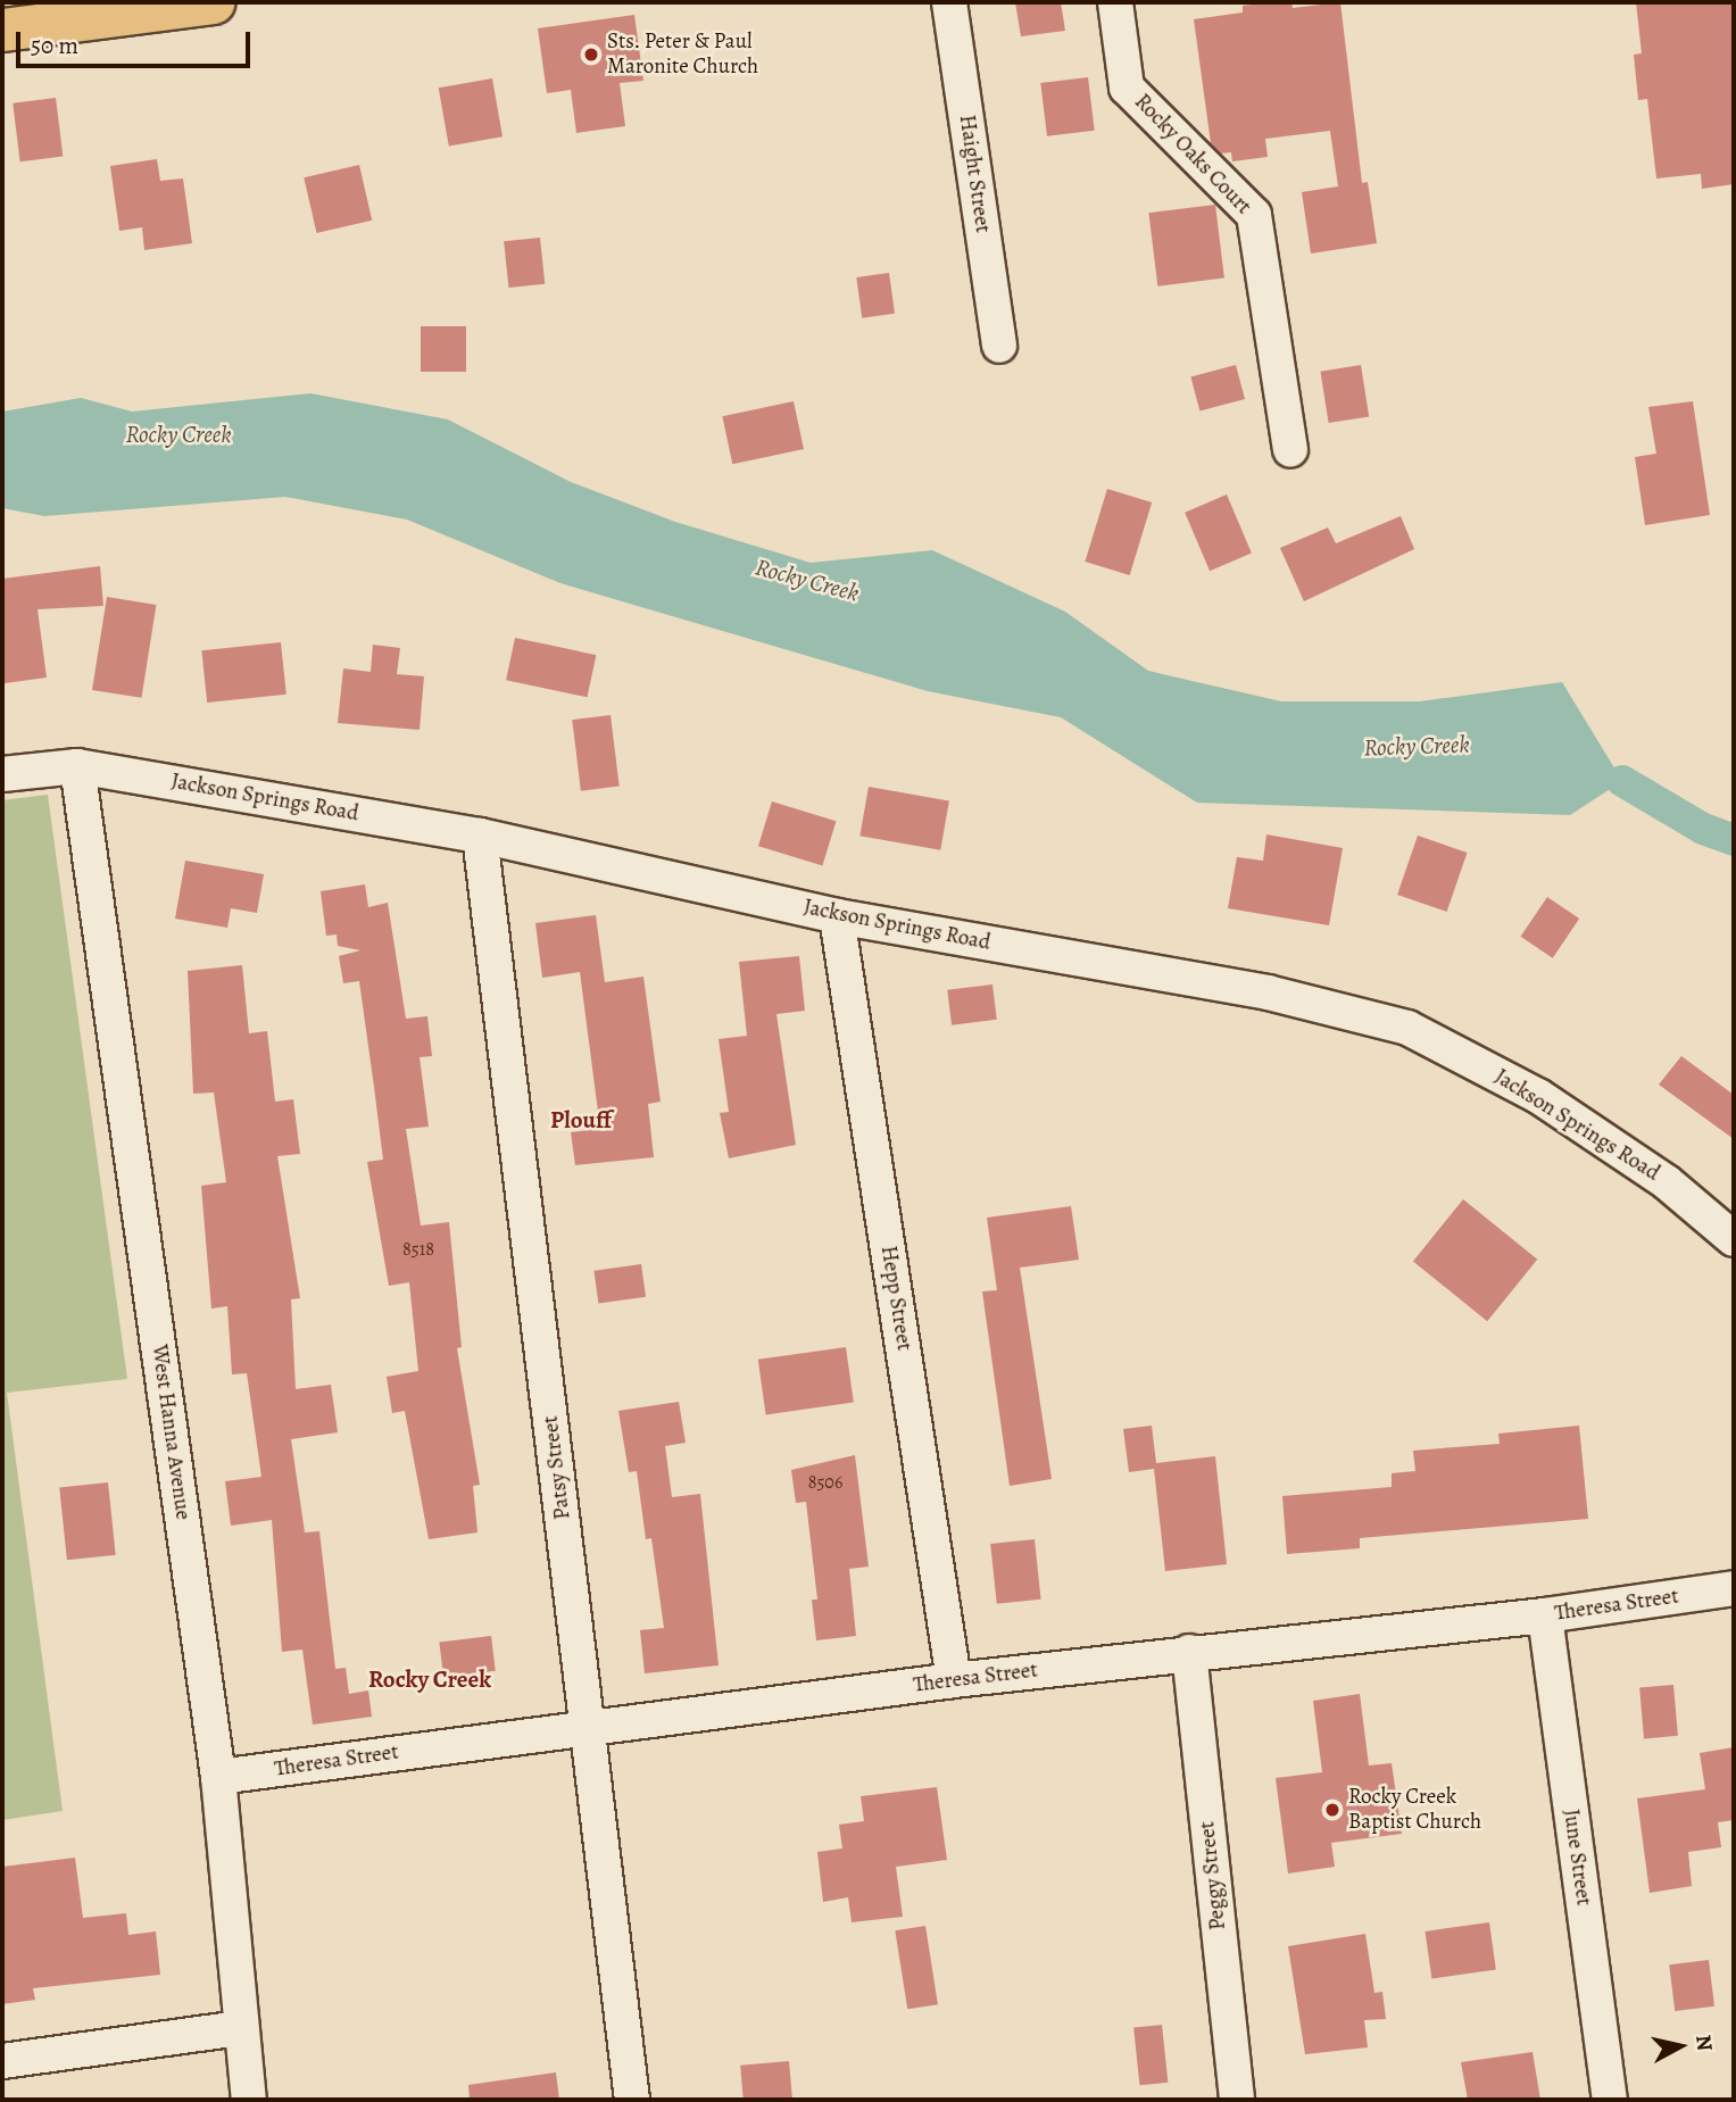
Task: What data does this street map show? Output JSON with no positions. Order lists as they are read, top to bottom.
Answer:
{
  "streets": {
    "street": [
      "Rocky Oaks Court",
      "Haight Street",
      "Jackson Springs Road",
      "Hepp Street",
      "West Hanna Avenue",
      "Patsy Street",
      "Theresa Street",
      "June Street",
      "Peggy Street"
    ]
  },
  "crossings": [
    ["Jackson Springs Road", "Hepp Street"],
    ["Jackson Springs Road", "West Hanna Avenue"],
    ["Jackson Springs Road", "Patsy Street"],
    ["Hepp Street", "Theresa Street"],
    ["West Hanna Avenue", "Theresa Street"],
    ["Patsy Street", "Theresa Street"],
    ["Theresa Street", "June Street"],
    ["Theresa Street", "Peggy Street"]
  ],
  "districts": ["Plouff", "Rocky Creek"],
  "water": ["Rocky Creek"],
  "places": ["Sts. Peter & Paul Maronite Church", "Rocky Creek Baptist Church"],
  "house_numbers": ["8518", "8506"],
  "scale_bar": "50 m",
  "north": "right"
}
